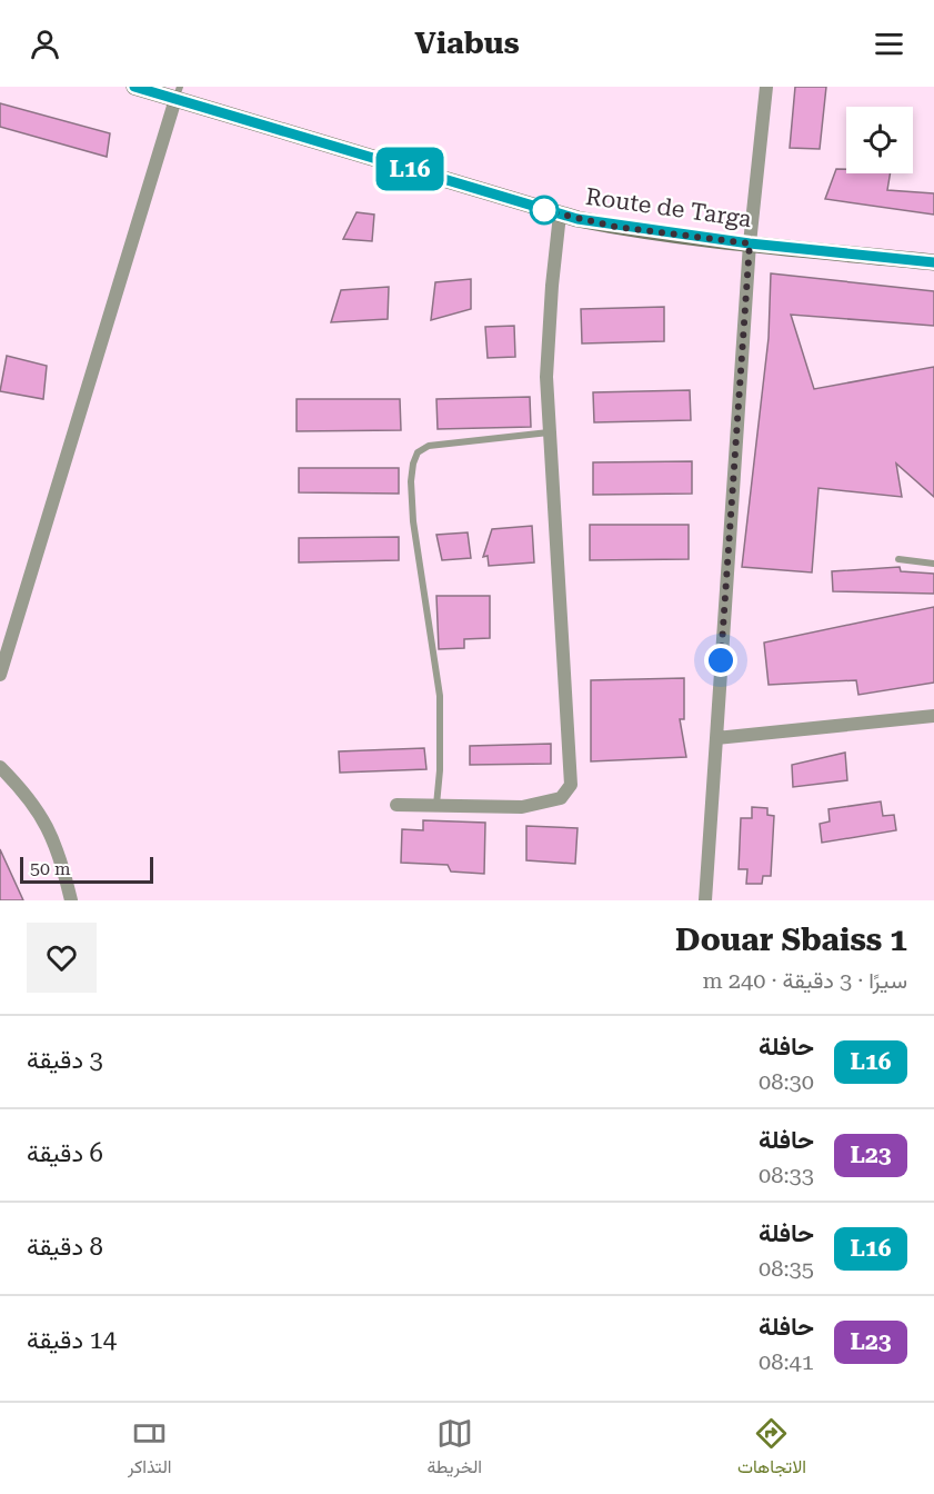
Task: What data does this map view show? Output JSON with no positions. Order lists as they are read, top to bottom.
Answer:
{
  "streets": {
    "main road": ["Route de Targa"]
  },
  "lines": ["bus line L16"],
  "scale_bar": "50 m",
  "page": {
    "header": "Viabus",
    "on_map": "L16",
    "scale": "50 m",
    "heading": ["Douar Sbaiss 1", "سيرًا · 3 دقيقة · 240 m"],
    "list": [
      {
        "mark": "L16",
        "name": "حافلة",
        "note": "08:30",
        "value": "3 دقيقة"
      },
      {
        "mark": "L23",
        "name": "حافلة",
        "note": "08:33",
        "value": "6 دقيقة"
      },
      {
        "mark": "L16",
        "name": "حافلة",
        "note": "08:35",
        "value": "8 دقيقة"
      },
      {
        "mark": "L23",
        "name": "حافلة",
        "note": "08:41",
        "value": "14 دقيقة"
      }
    ],
    "tabs": ["الاتجاهات", "الخريطة", "التذاكر"]
  }
}
